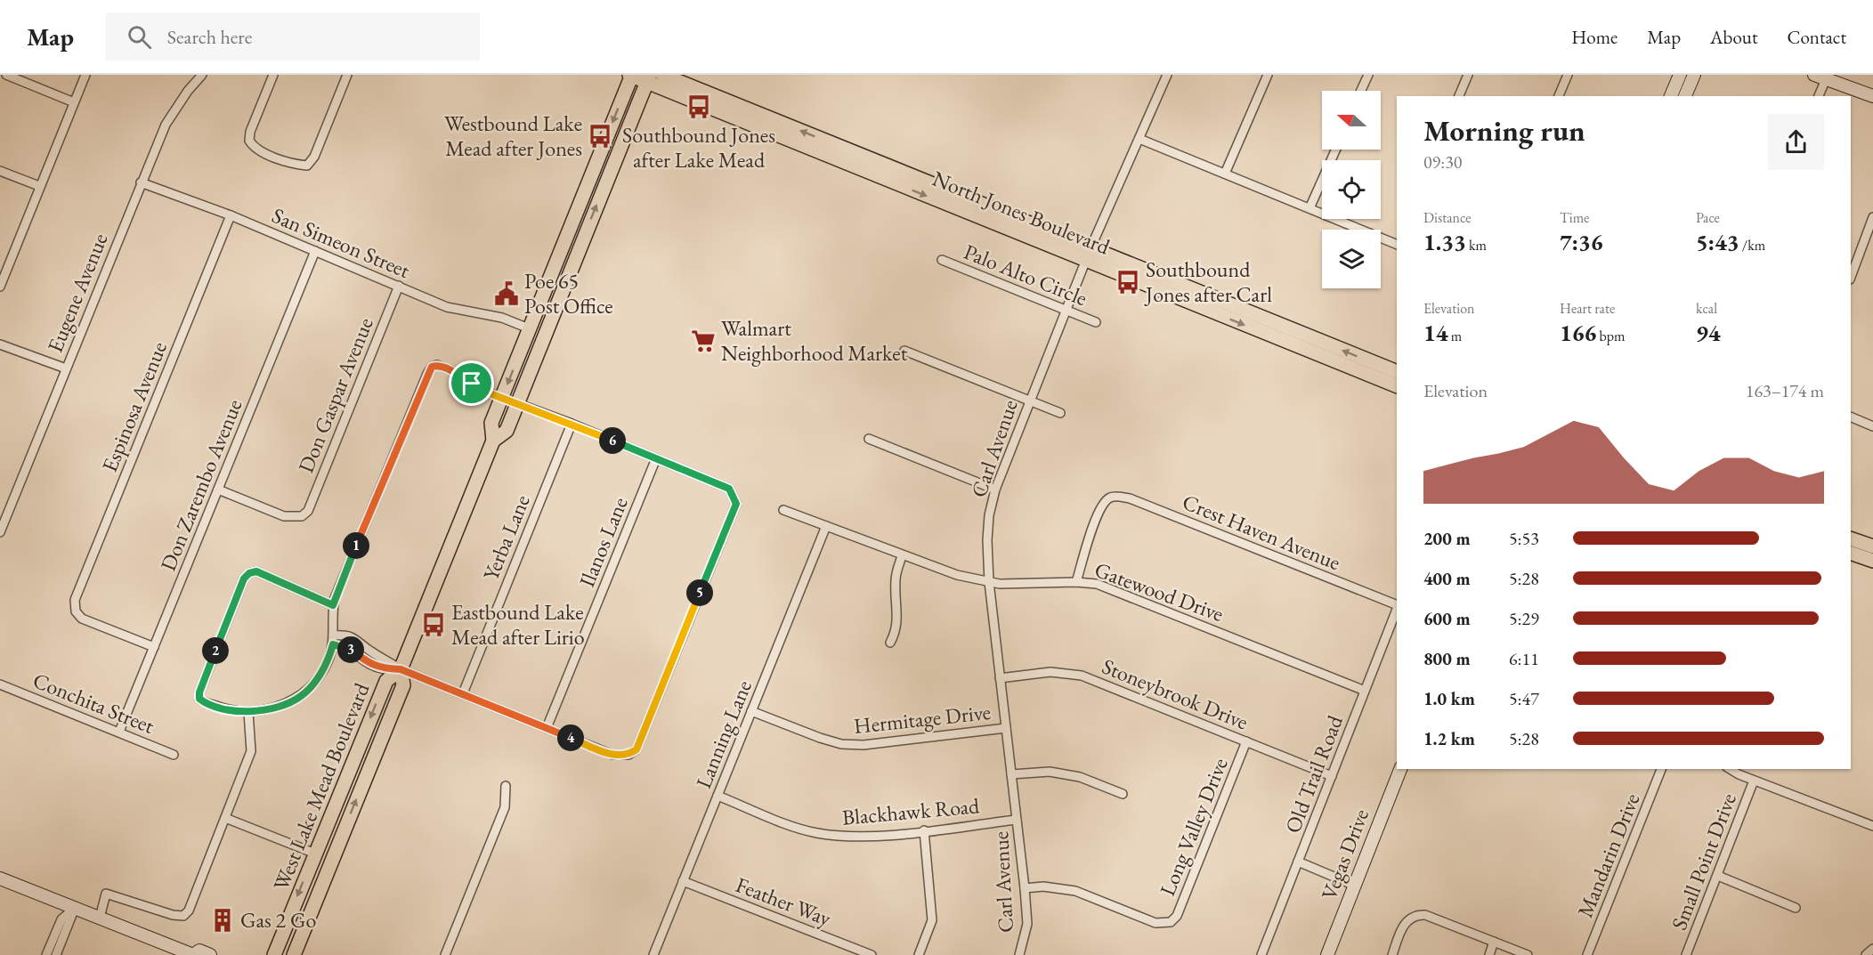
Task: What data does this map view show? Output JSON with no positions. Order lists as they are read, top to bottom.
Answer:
{
  "streets": {
    "main road": ["North Jones Boulevard", "West Lake Mead Boulevard", "Vegas Drive"],
    "street": [
      "San Simeon Street",
      "Palo Alto Circle",
      "Eugene Avenue",
      "Don Gaspar Avenue",
      "Espinosa Avenue",
      "Carl Avenue",
      "Don Zarembo Avenue",
      "Crest Haven Avenue",
      "Yerba Lane",
      "Ilanos Lane",
      "Gatewood Drive",
      "Stoneybrook Drive",
      "Conchita Street",
      "Hermitage Drive",
      "Lanning Lane",
      "Old Trail Road",
      "Blackhawk Road",
      "Long Valley Drive",
      "Mandarin Drive",
      "Small Point Drive",
      "Feather Way"
    ]
  },
  "crossings": [
    ["North Jones Boulevard", "Carl Avenue"],
    ["North Jones Boulevard", "West Lake Mead Boulevard"],
    ["San Simeon Street", "Eugene Avenue"],
    ["San Simeon Street", "Don Gaspar Avenue"],
    ["San Simeon Street", "Espinosa Avenue"],
    ["San Simeon Street", "Don Zarembo Avenue"],
    ["San Simeon Street", "West Lake Mead Boulevard"],
    ["Palo Alto Circle", "Carl Avenue"],
    ["Don Gaspar Avenue", "Don Zarembo Avenue"],
    ["Espinosa Avenue", "Don Zarembo Avenue"],
    ["Carl Avenue", "Gatewood Drive"],
    ["Carl Avenue", "Stoneybrook Drive"],
    ["Carl Avenue", "Hermitage Drive"],
    ["Carl Avenue", "Blackhawk Road"],
    ["Carl Avenue", "Long Valley Drive"],
    ["Don Zarembo Avenue", "Conchita Street"],
    ["Crest Haven Avenue", "Gatewood Drive"],
    ["Gatewood Drive", "Lanning Lane"],
    ["Gatewood Drive", "Old Trail Road"],
    ["Stoneybrook Drive", "Old Trail Road"],
    ["Stoneybrook Drive", "Long Valley Drive"],
    ["Hermitage Drive", "Lanning Lane"],
    ["Lanning Lane", "Blackhawk Road"],
    ["Lanning Lane", "Feather Way"]
  ],
  "places": {
    "bus stop": [
      "Southbound Jones after Lake Mead",
      "Westbound Lake Mead after Jones",
      "Southbound Jones after Carl",
      "Eastbound Lake Mead after Lirio"
    ],
    "public building": ["Poe 65 Post Office"],
    "supermarket": ["Walmart Neighborhood Market"],
    "building": ["Gas 2 Go"]
  },
  "north": "left",
  "page": {
    "header": "Map",
    "search": "Search here",
    "nav": [
      "Home",
      "Map",
      "About",
      "Contact"
    ],
    "heading": ["Morning run", "09:30"],
    "stats": [
      ["Distance", "1.33 km"],
      ["Time", "7:36"],
      ["Pace", "5:43 /km"],
      ["Elevation", "14 m"],
      ["Heart rate", "166 bpm"],
      ["kcal", "94"]
    ],
    "chart": ["Elevation", "163–174 m"],
    "pins": [
      "6",
      "1",
      "5",
      "3",
      "2",
      "4"
    ],
    "list": [
      {
        "name": "200 m",
        "note": "5:53"
      },
      {
        "name": "400 m",
        "note": "5:28"
      },
      {
        "name": "600 m",
        "note": "5:29"
      },
      {
        "name": "800 m",
        "note": "6:11"
      },
      {
        "name": "1.0 km",
        "note": "5:47"
      },
      {
        "name": "1.2 km",
        "note": "5:28"
      }
    ]
  }
}
